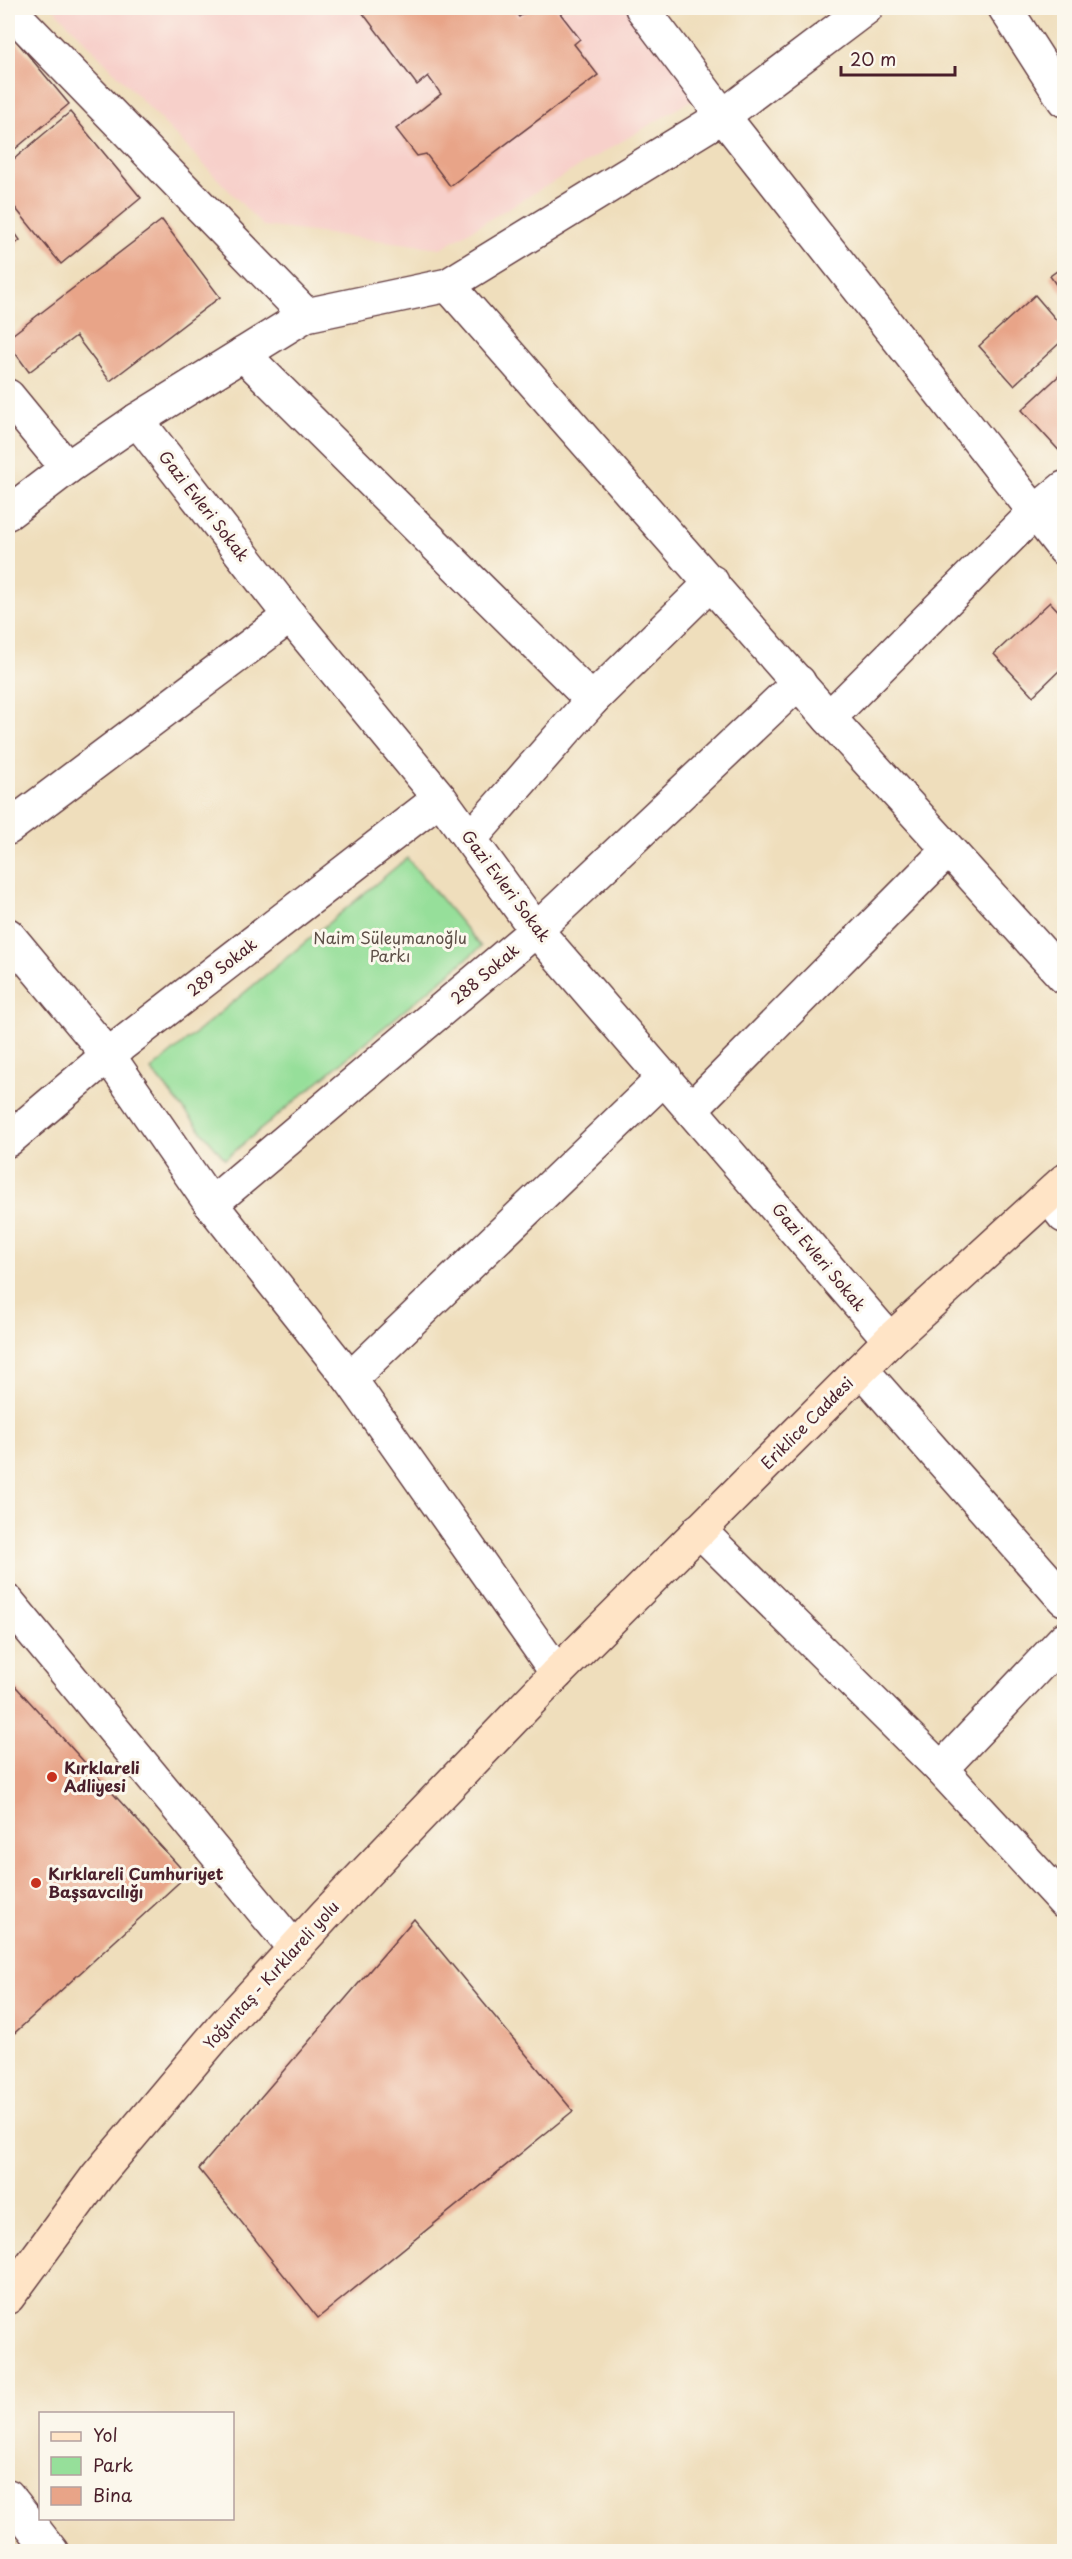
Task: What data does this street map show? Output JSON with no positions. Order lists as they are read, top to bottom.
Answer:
{
  "streets": {
    "street": [
      "Gazi Evleri Sokak",
      "289 Sokak",
      "288 Sokak",
      "Eriklice Caddesi",
      "Yoğuntaş - Kırklareli yolu"
    ]
  },
  "crossings": [
    ["Gazi Evleri Sokak", "289 Sokak"],
    ["Gazi Evleri Sokak", "288 Sokak"],
    ["Gazi Evleri Sokak", "Eriklice Caddesi"],
    ["Eriklice Caddesi", "Yoğuntaş - Kırklareli yolu"]
  ],
  "parks": ["Naim Süleymanoğlu Parkı"],
  "places": ["Kırklareli Adliyesi", "Kırklareli Cumhuriyet Başsavcılığı"],
  "legend": ["Yol", "Park", "Bina"],
  "scale_bar": "20 m"
}
